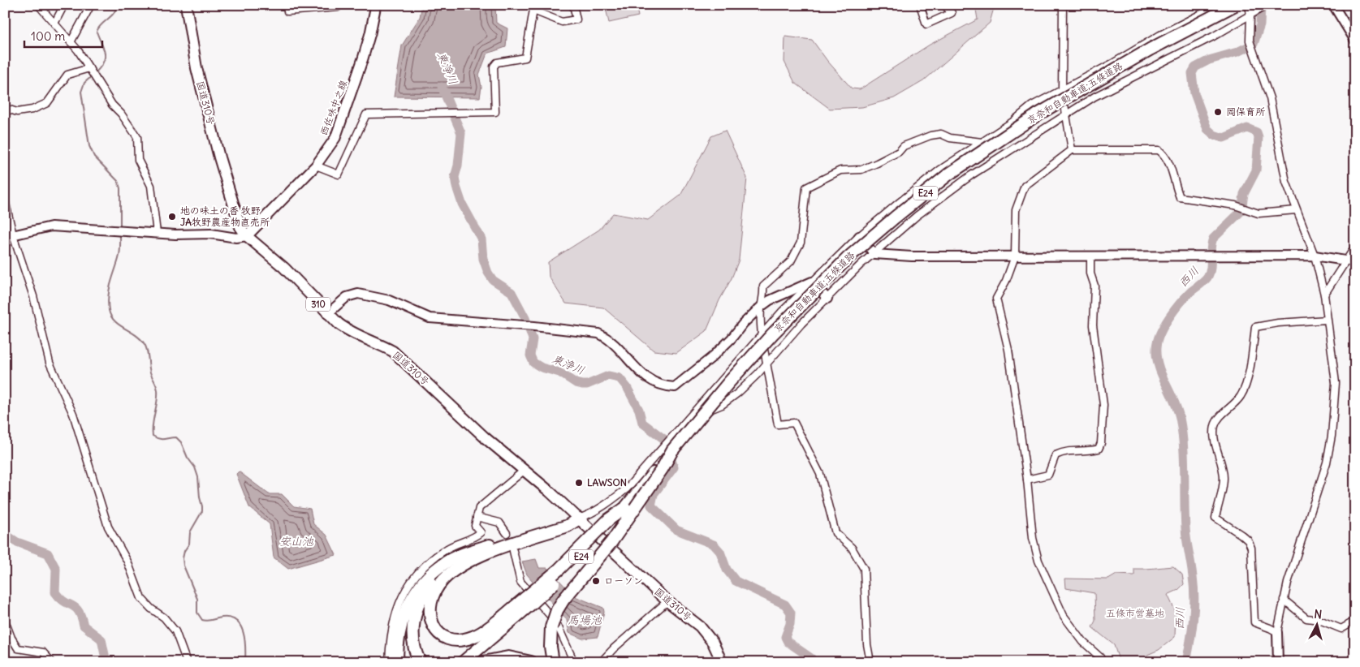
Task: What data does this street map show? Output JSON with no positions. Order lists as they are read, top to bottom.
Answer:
{
  "streets": {
    "highway": [
      "京奈和自動車道;五條道路",
      "国道310号",
      "E24",
      "310"
    ],
    "main road": ["西佐味中之線"]
  },
  "crossings": [
    ["国道310号", "西佐味中之線"]
  ],
  "water": [
    "東浄川",
    "西川",
    "安山池",
    "馬場池"
  ],
  "parks": ["五條市営墓地"],
  "places": [
    "岡保育所",
    "地の味土の香 牧野 JA牧野農産物直売所",
    "LAWSON",
    "ローソン"
  ],
  "scale_bar": "100 m",
  "north": "top"
}
